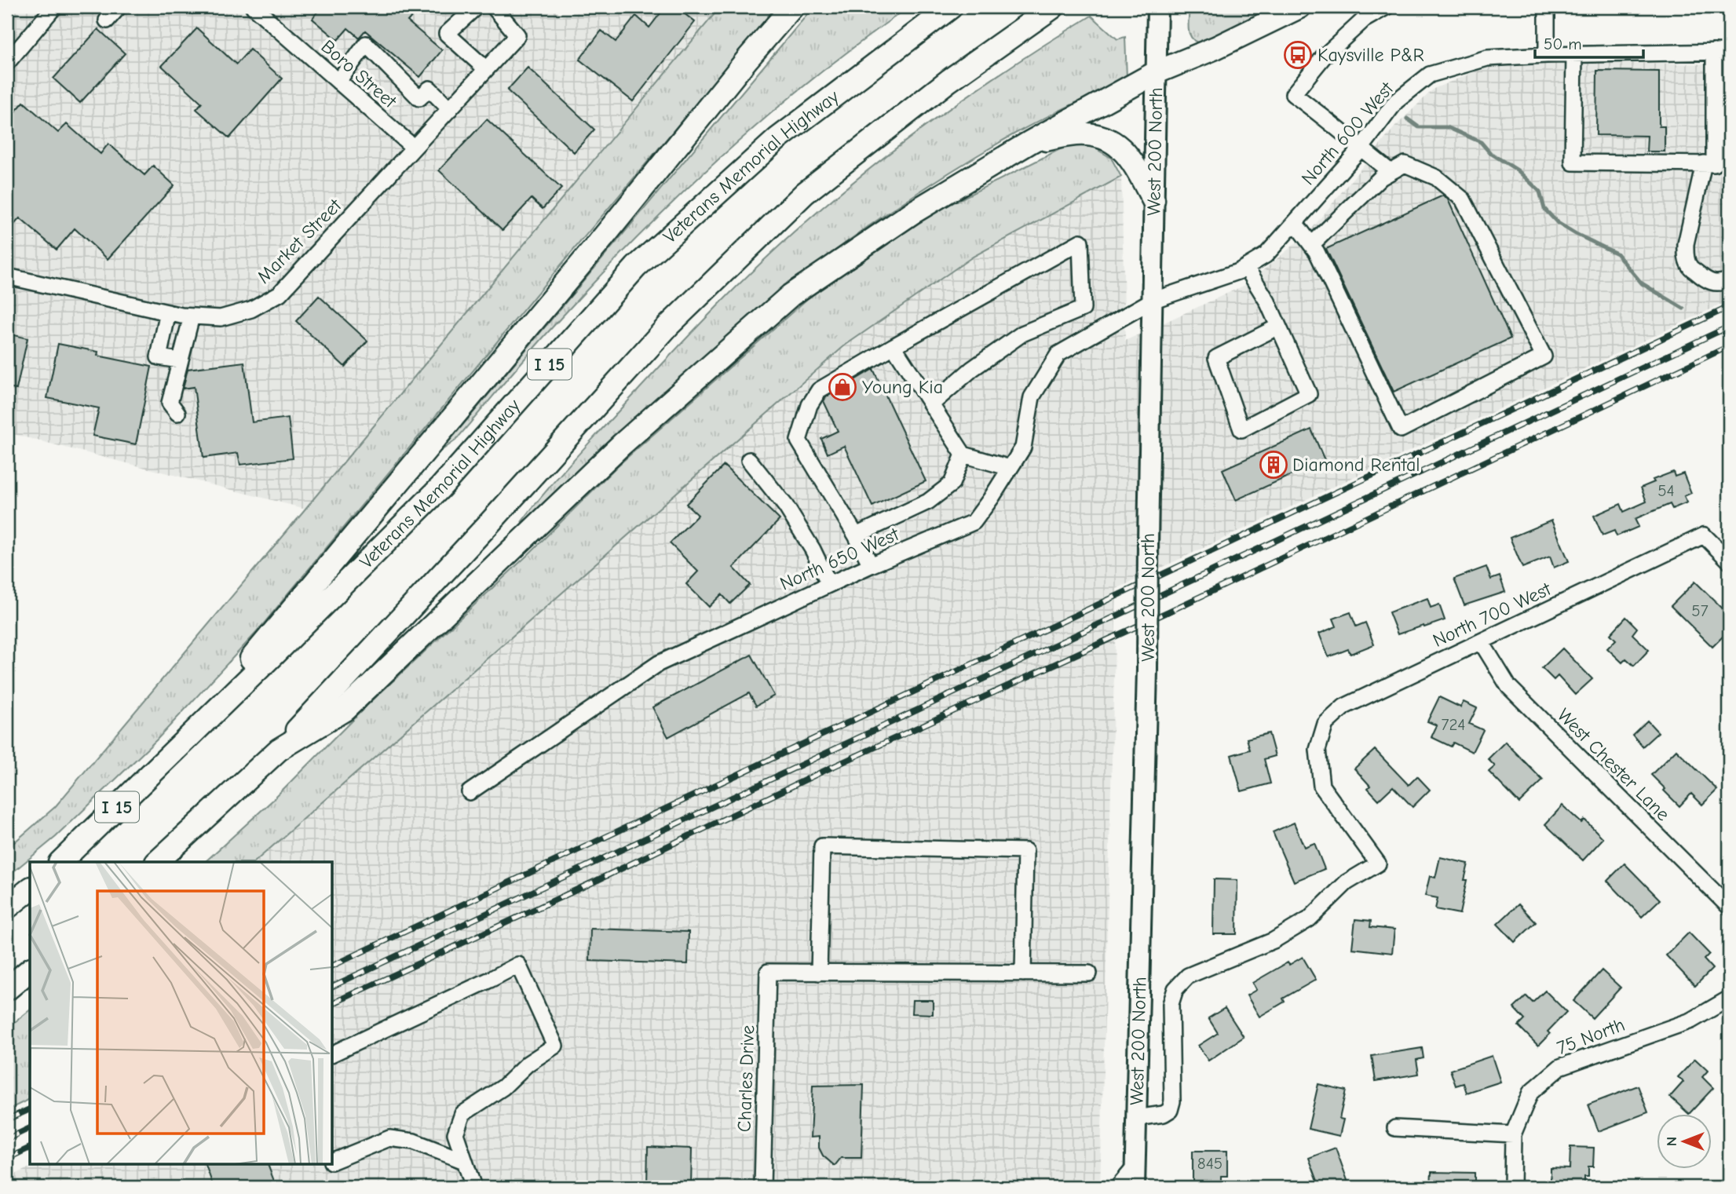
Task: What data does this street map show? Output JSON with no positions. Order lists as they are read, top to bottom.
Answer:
{
  "streets": {
    "highway": ["Veterans Memorial Highway", "I 15"],
    "main road": ["West 200 North"],
    "street": [
      "Boro Street",
      "North 600 West",
      "Market Street",
      "North 650 West",
      "North 700 West",
      "West Chester Lane",
      "75 North",
      "Charles Drive"
    ]
  },
  "crossings": [
    ["Boro Street", "Market Street"],
    ["North 600 West", "West 200 North"],
    ["North 600 West", "North 650 West"],
    ["West 200 North", "North 650 West"],
    ["West 200 North", "North 700 West"],
    ["North 700 West", "West Chester Lane"]
  ],
  "places": {
    "bus stop": ["Kaysville P&R"],
    "shop": ["Young Kia"],
    "building": ["Diamond Rental"]
  },
  "house_numbers": [
    "54",
    "57",
    "724",
    "845"
  ],
  "scale_bar": "50 m",
  "north": "left"
}
